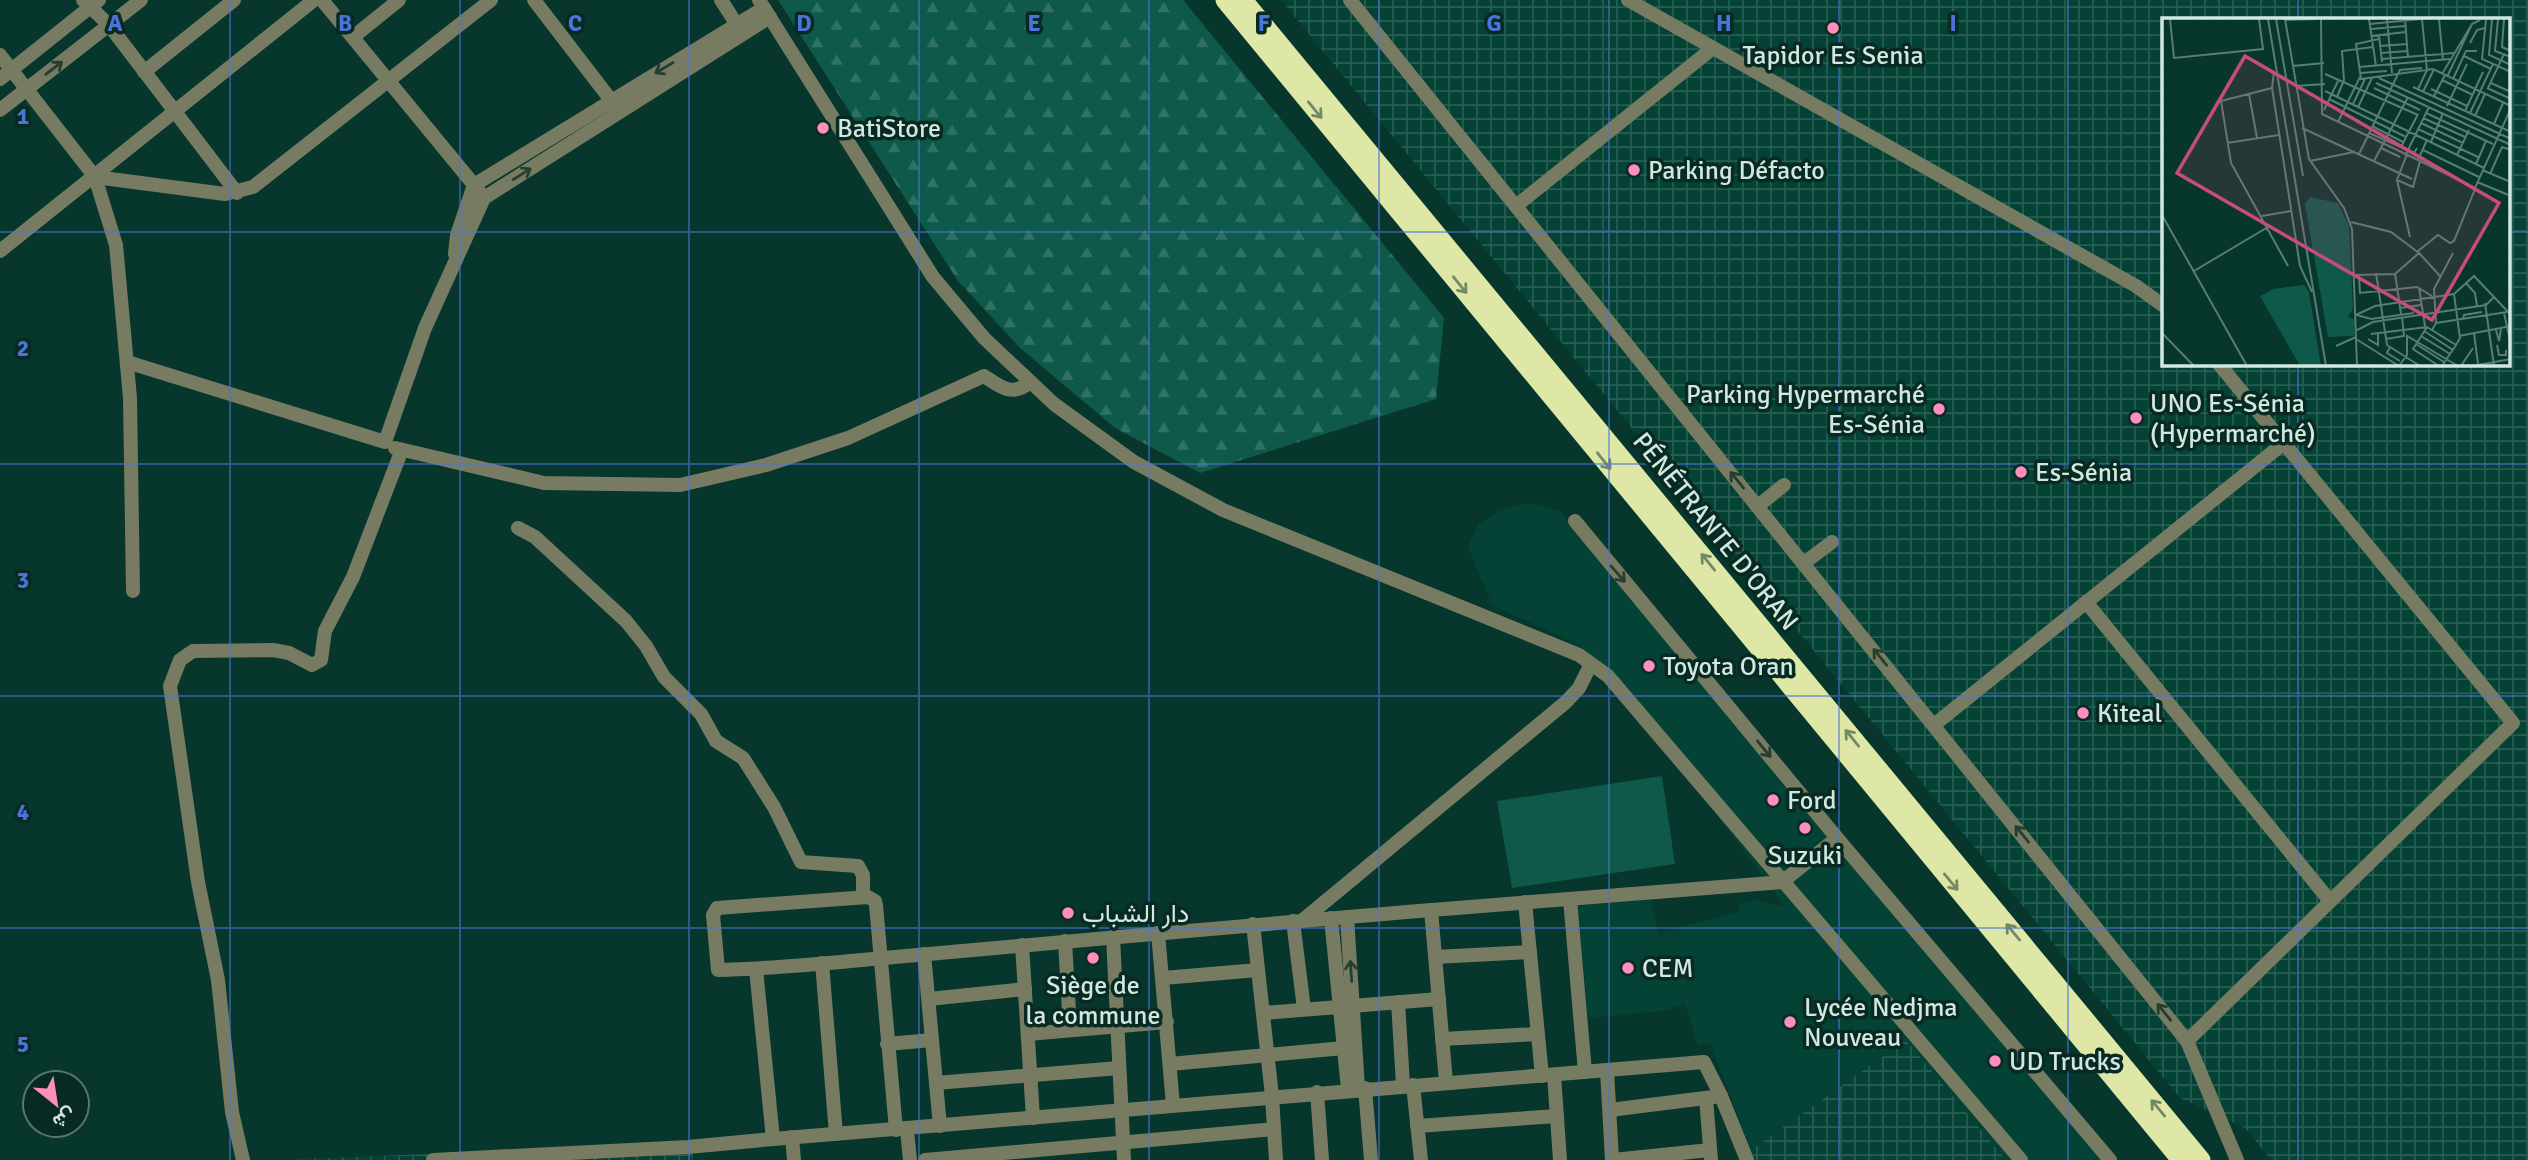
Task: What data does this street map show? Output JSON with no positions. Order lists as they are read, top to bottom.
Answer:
{
  "streets": {
    "highway": ["PÉNÉTRANTE D'ORAN"]
  },
  "places": [
    "Tapidor Es Senia",
    "BatiStore",
    "Parking Défacto",
    "Parking Hypermarché Es-Sénia",
    "UNO Es-Sénia (Hypermarché)",
    "Es-Sénia",
    "Toyota Oran",
    "Kiteal",
    "Ford",
    "Suzuki",
    "دار الشباب",
    "Siège de la commune",
    "CEM",
    "Lycée Nedjma Nouveau",
    "UD Trucks"
  ],
  "north": "bottom right",
  "grid": {
    "columns": [
      "A",
      "B",
      "C",
      "D",
      "E",
      "F",
      "G",
      "H",
      "I"
    ],
    "rows": [
      "1",
      "2",
      "3",
      "4",
      "5"
    ]
  }
}
